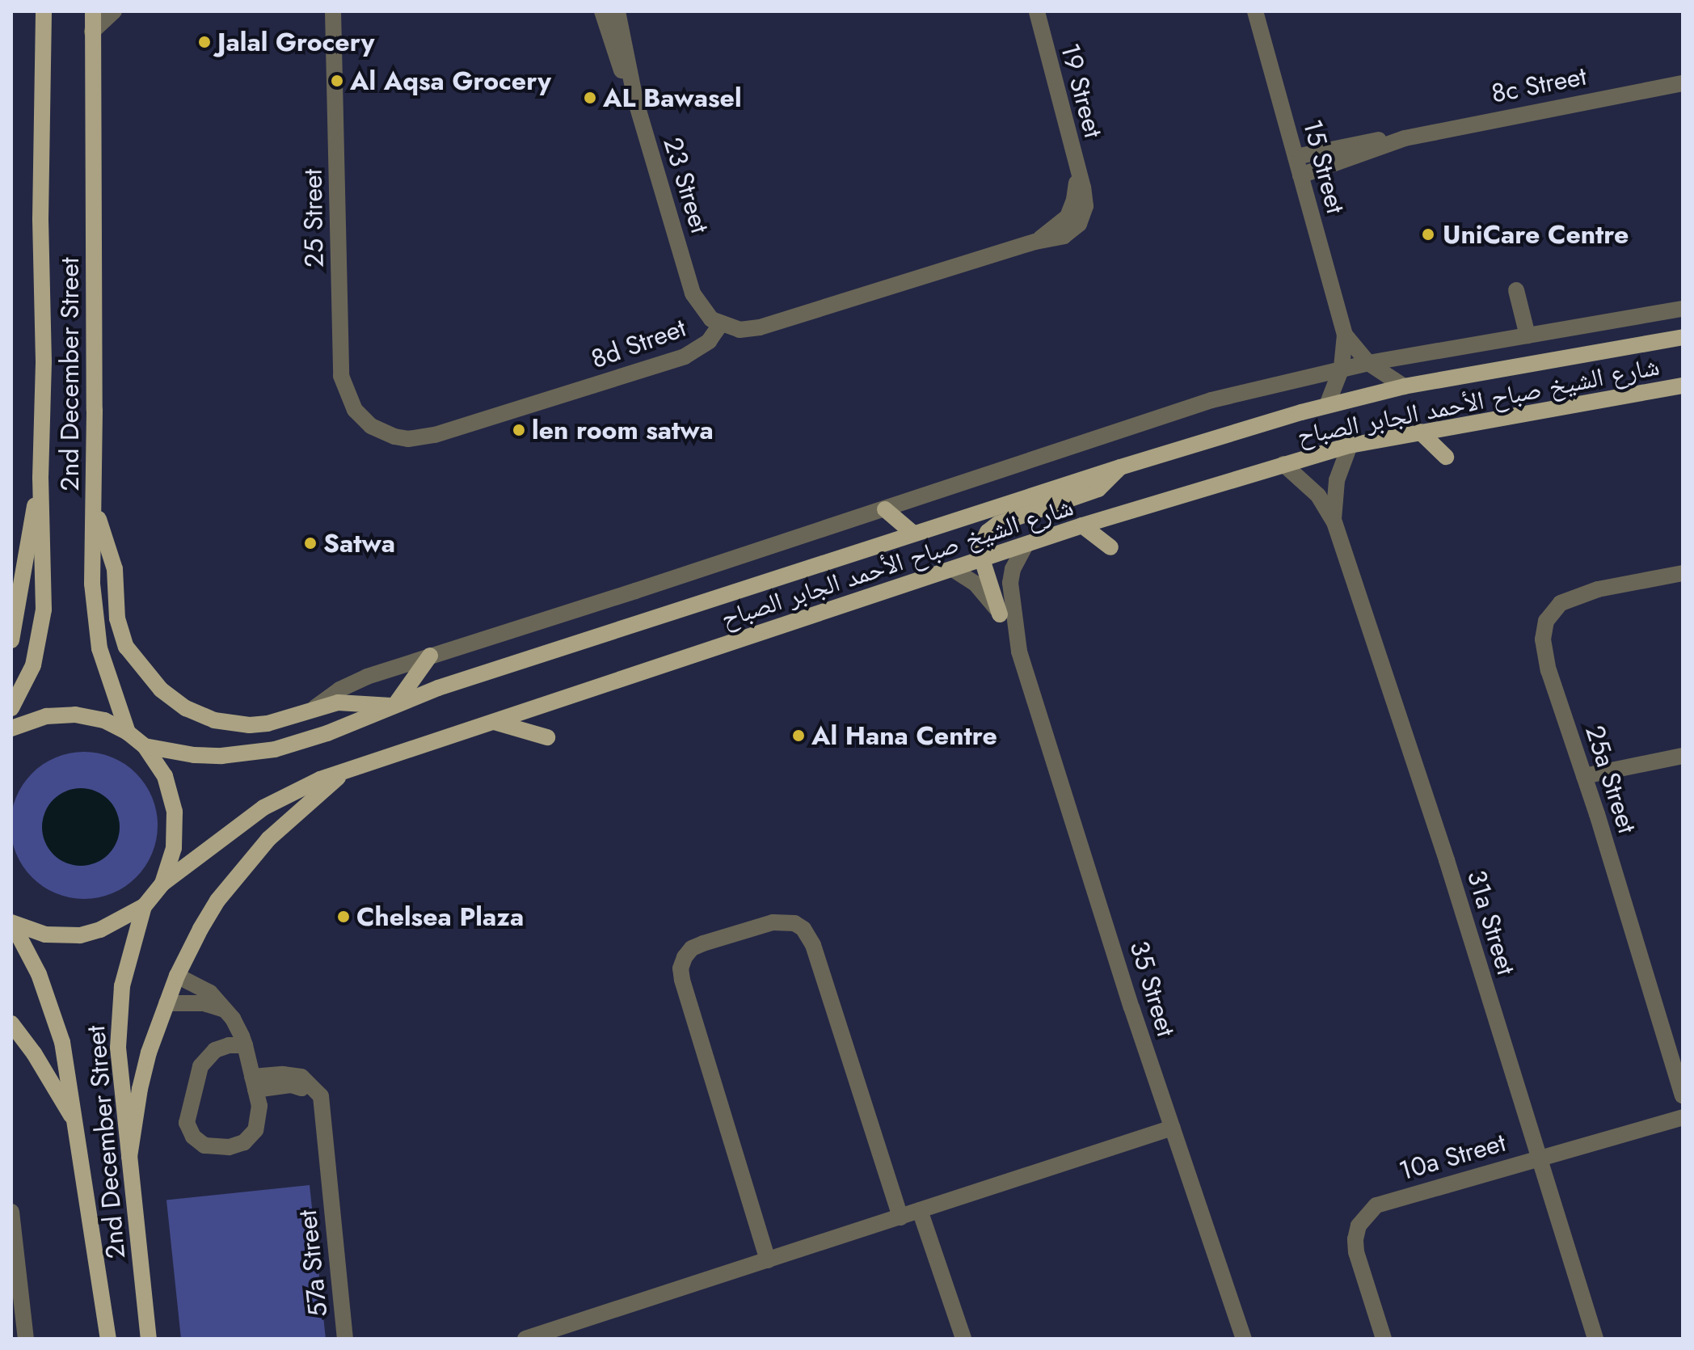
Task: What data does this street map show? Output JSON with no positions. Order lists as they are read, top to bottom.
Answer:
{
  "streets": {
    "main road": ["2nd December Street", "شارع الشيخ صباح الأحمد الجابر الصباح"],
    "street": [
      "8c Street",
      "19 Street",
      "15 Street",
      "23 Street",
      "25 Street",
      "8d Street",
      "25a Street",
      "31a Street",
      "35 Street",
      "10a Street",
      "57a Street"
    ]
  },
  "crossings": [
    ["8c Street", "15 Street"],
    ["19 Street", "8d Street"],
    ["15 Street", "شارع الشيخ صباح الأحمد الجابر الصباح"],
    ["23 Street", "8d Street"],
    ["25 Street", "8d Street"],
    ["2nd December Street", "شارع الشيخ صباح الأحمد الجابر الصباح"],
    ["شارع الشيخ صباح الأحمد الجابر الصباح", "31a Street"],
    ["شارع الشيخ صباح الأحمد الجابر الصباح", "35 Street"],
    ["31a Street", "10a Street"]
  ],
  "places": [
    "Jalal Grocery",
    "Al Aqsa Grocery",
    "AL Bawasel",
    "UniCare Centre",
    "len room satwa",
    "Satwa",
    "Al Hana Centre",
    "Chelsea Plaza"
  ]
}
